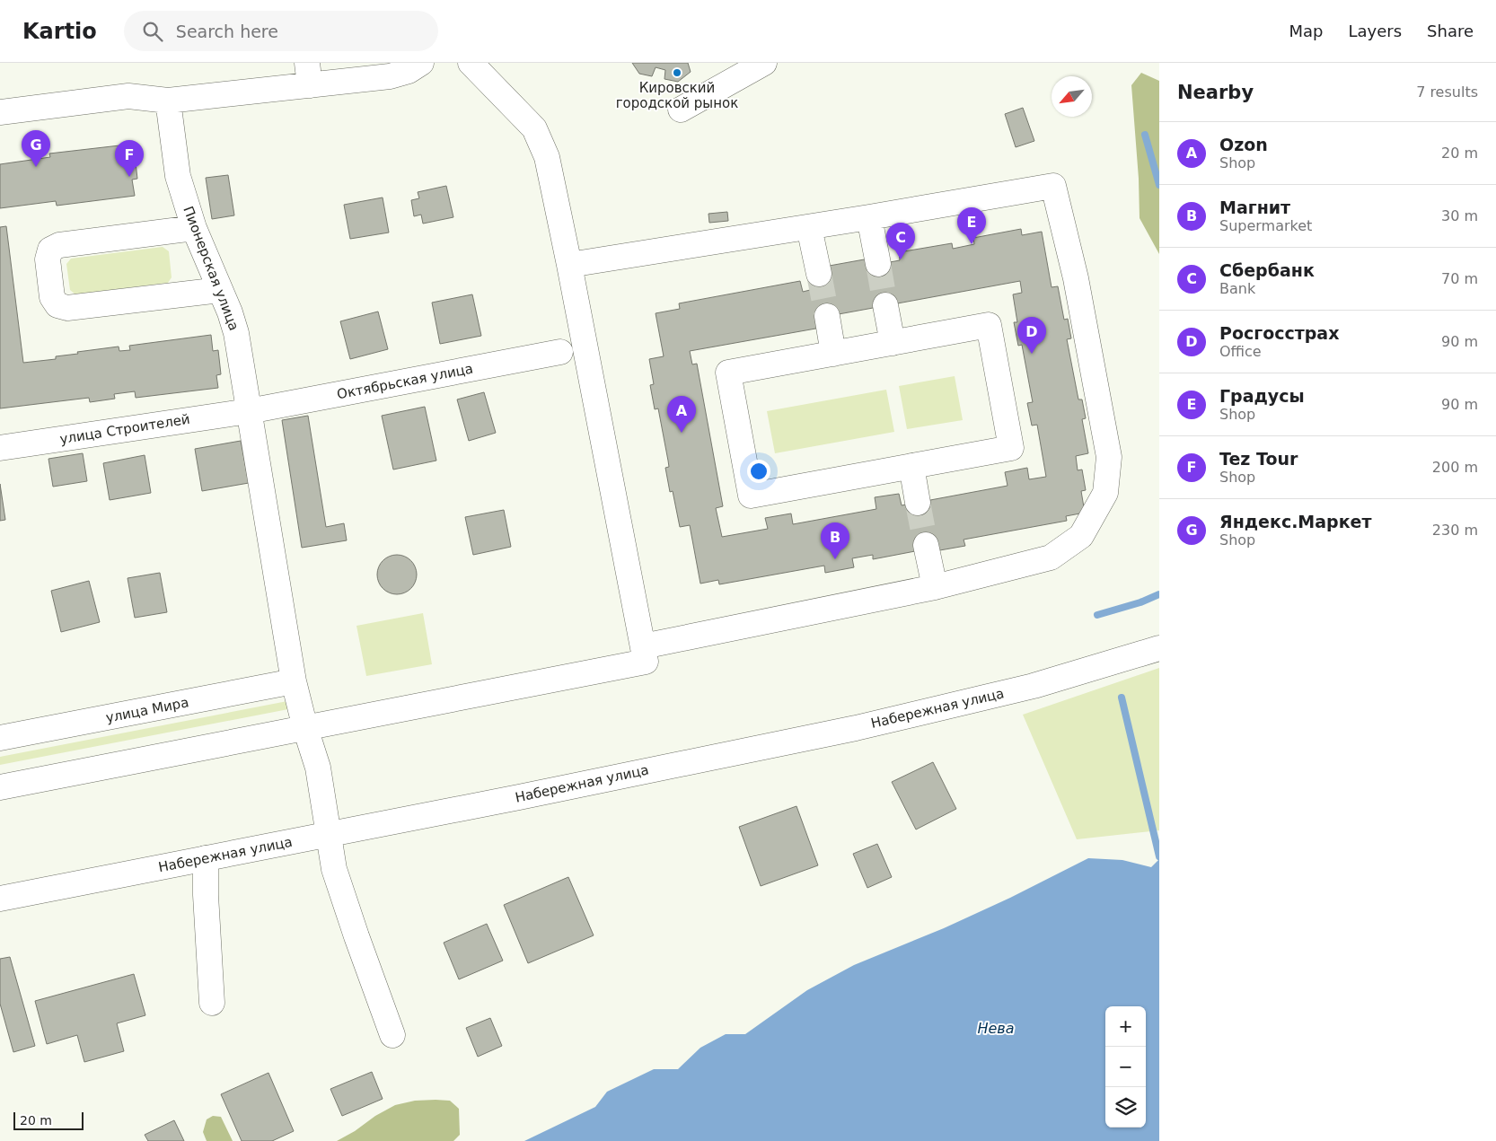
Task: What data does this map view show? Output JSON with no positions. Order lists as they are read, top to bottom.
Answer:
{
  "streets": {
    "street": [
      "Пионерская улица",
      "Октябрьская улица",
      "улица Строителей",
      "Набережная улица",
      "улица Мира"
    ]
  },
  "crossings": [
    ["Пионерская улица", "Октябрьская улица"],
    ["Пионерская улица", "улица Строителей"],
    ["Пионерская улица", "Набережная улица"],
    ["Пионерская улица", "улица Мира"],
    ["Октябрьская улица", "улица Строителей"]
  ],
  "water": ["Нева"],
  "places": ["Кировский городской рынок"],
  "scale_bar": "20 m",
  "north": "bottom left",
  "page": {
    "header": "Kartio",
    "search": "Search here",
    "nav": ["Map", "Layers", "Share"],
    "heading": ["Nearby", "7 results"],
    "list": [
      {
        "mark": "A",
        "name": "Ozon",
        "note": "Shop",
        "value": "20 m"
      },
      {
        "mark": "B",
        "name": "Магнит",
        "note": "Supermarket",
        "value": "30 m"
      },
      {
        "mark": "C",
        "name": "Сбербанк",
        "note": "Bank",
        "value": "70 m"
      },
      {
        "mark": "D",
        "name": "Росгосстрах",
        "note": "Office",
        "value": "90 m"
      },
      {
        "mark": "E",
        "name": "Градусы",
        "note": "Shop",
        "value": "90 m"
      },
      {
        "mark": "F",
        "name": "Tez Tour",
        "note": "Shop",
        "value": "200 m"
      },
      {
        "mark": "G",
        "name": "Яндекс.Маркет",
        "note": "Shop",
        "value": "230 m"
      }
    ],
    "pins": [
      "G",
      "F",
      "E",
      "C",
      "D",
      "A",
      "B"
    ],
    "map_buttons": ["+", "−"],
    "scale": "20 m"
  }
}
